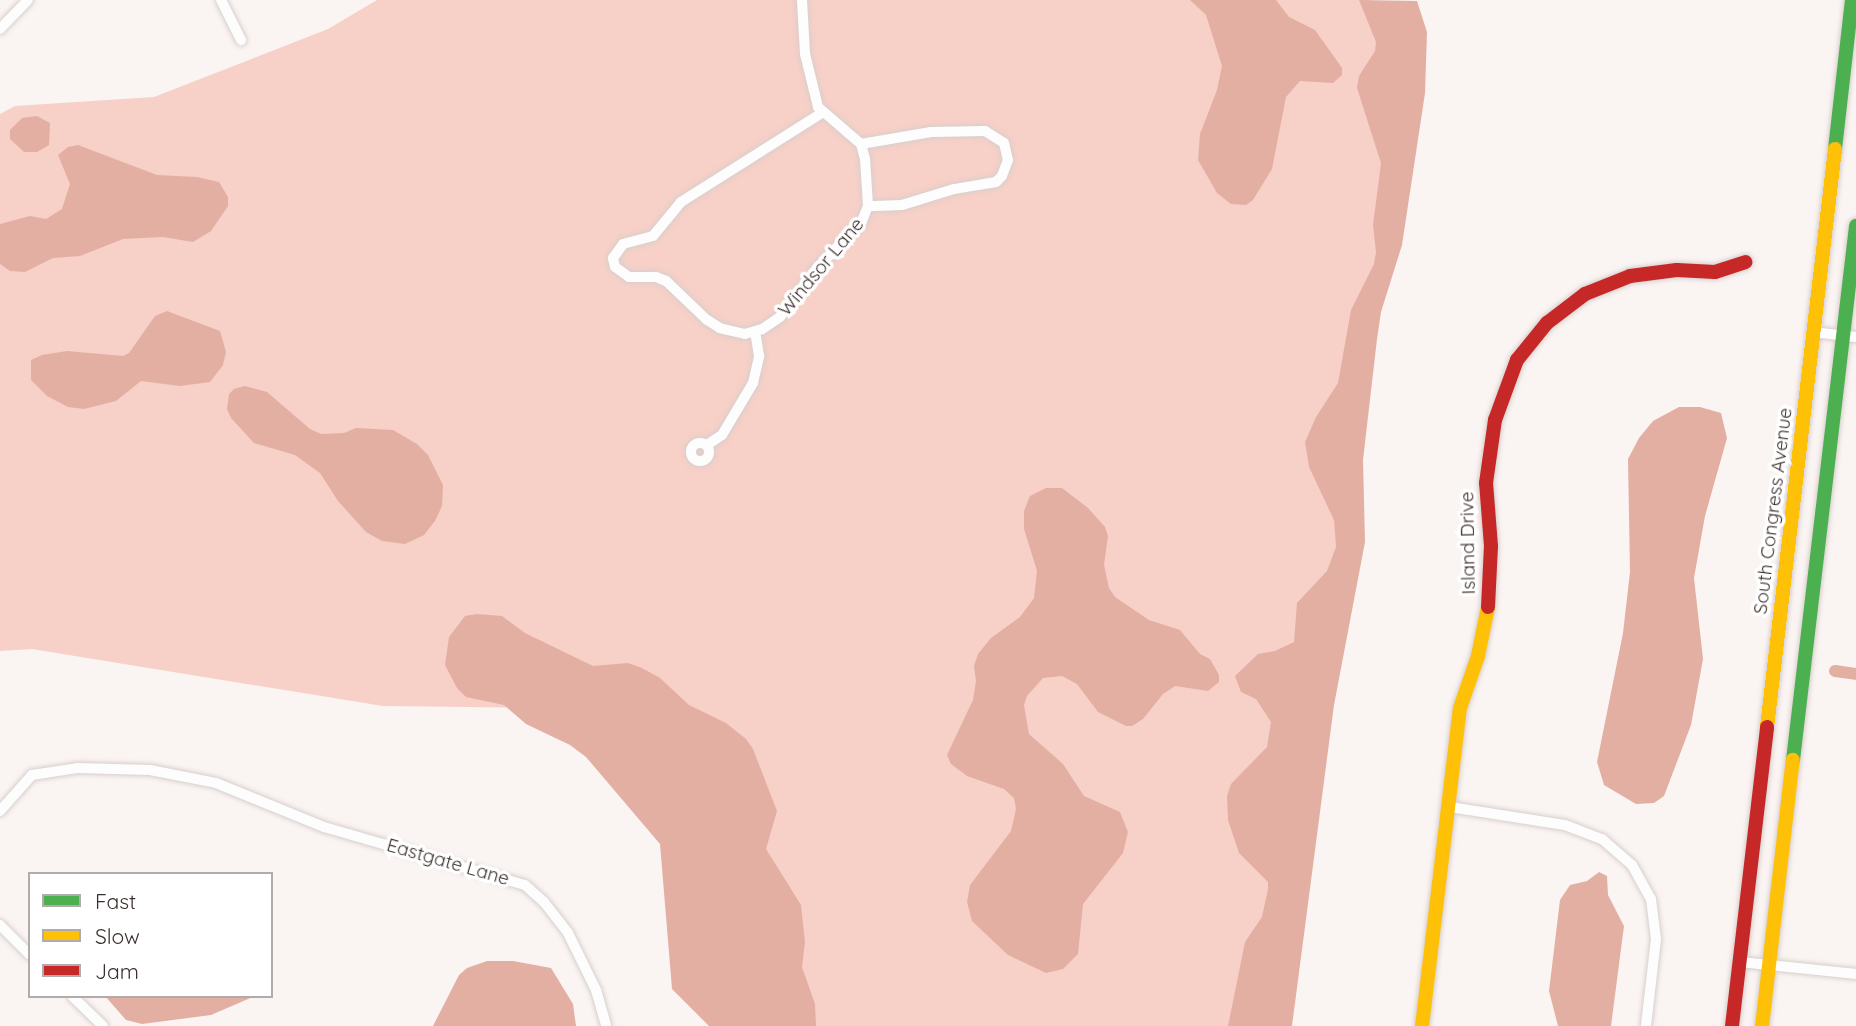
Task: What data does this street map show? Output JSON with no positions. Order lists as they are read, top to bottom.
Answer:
{
  "streets": {
    "main road": ["South Congress Avenue", "Island Drive"],
    "street": ["Windsor Lane", "Eastgate Lane"]
  },
  "legend": ["Fast", "Slow", "Jam"]
}
